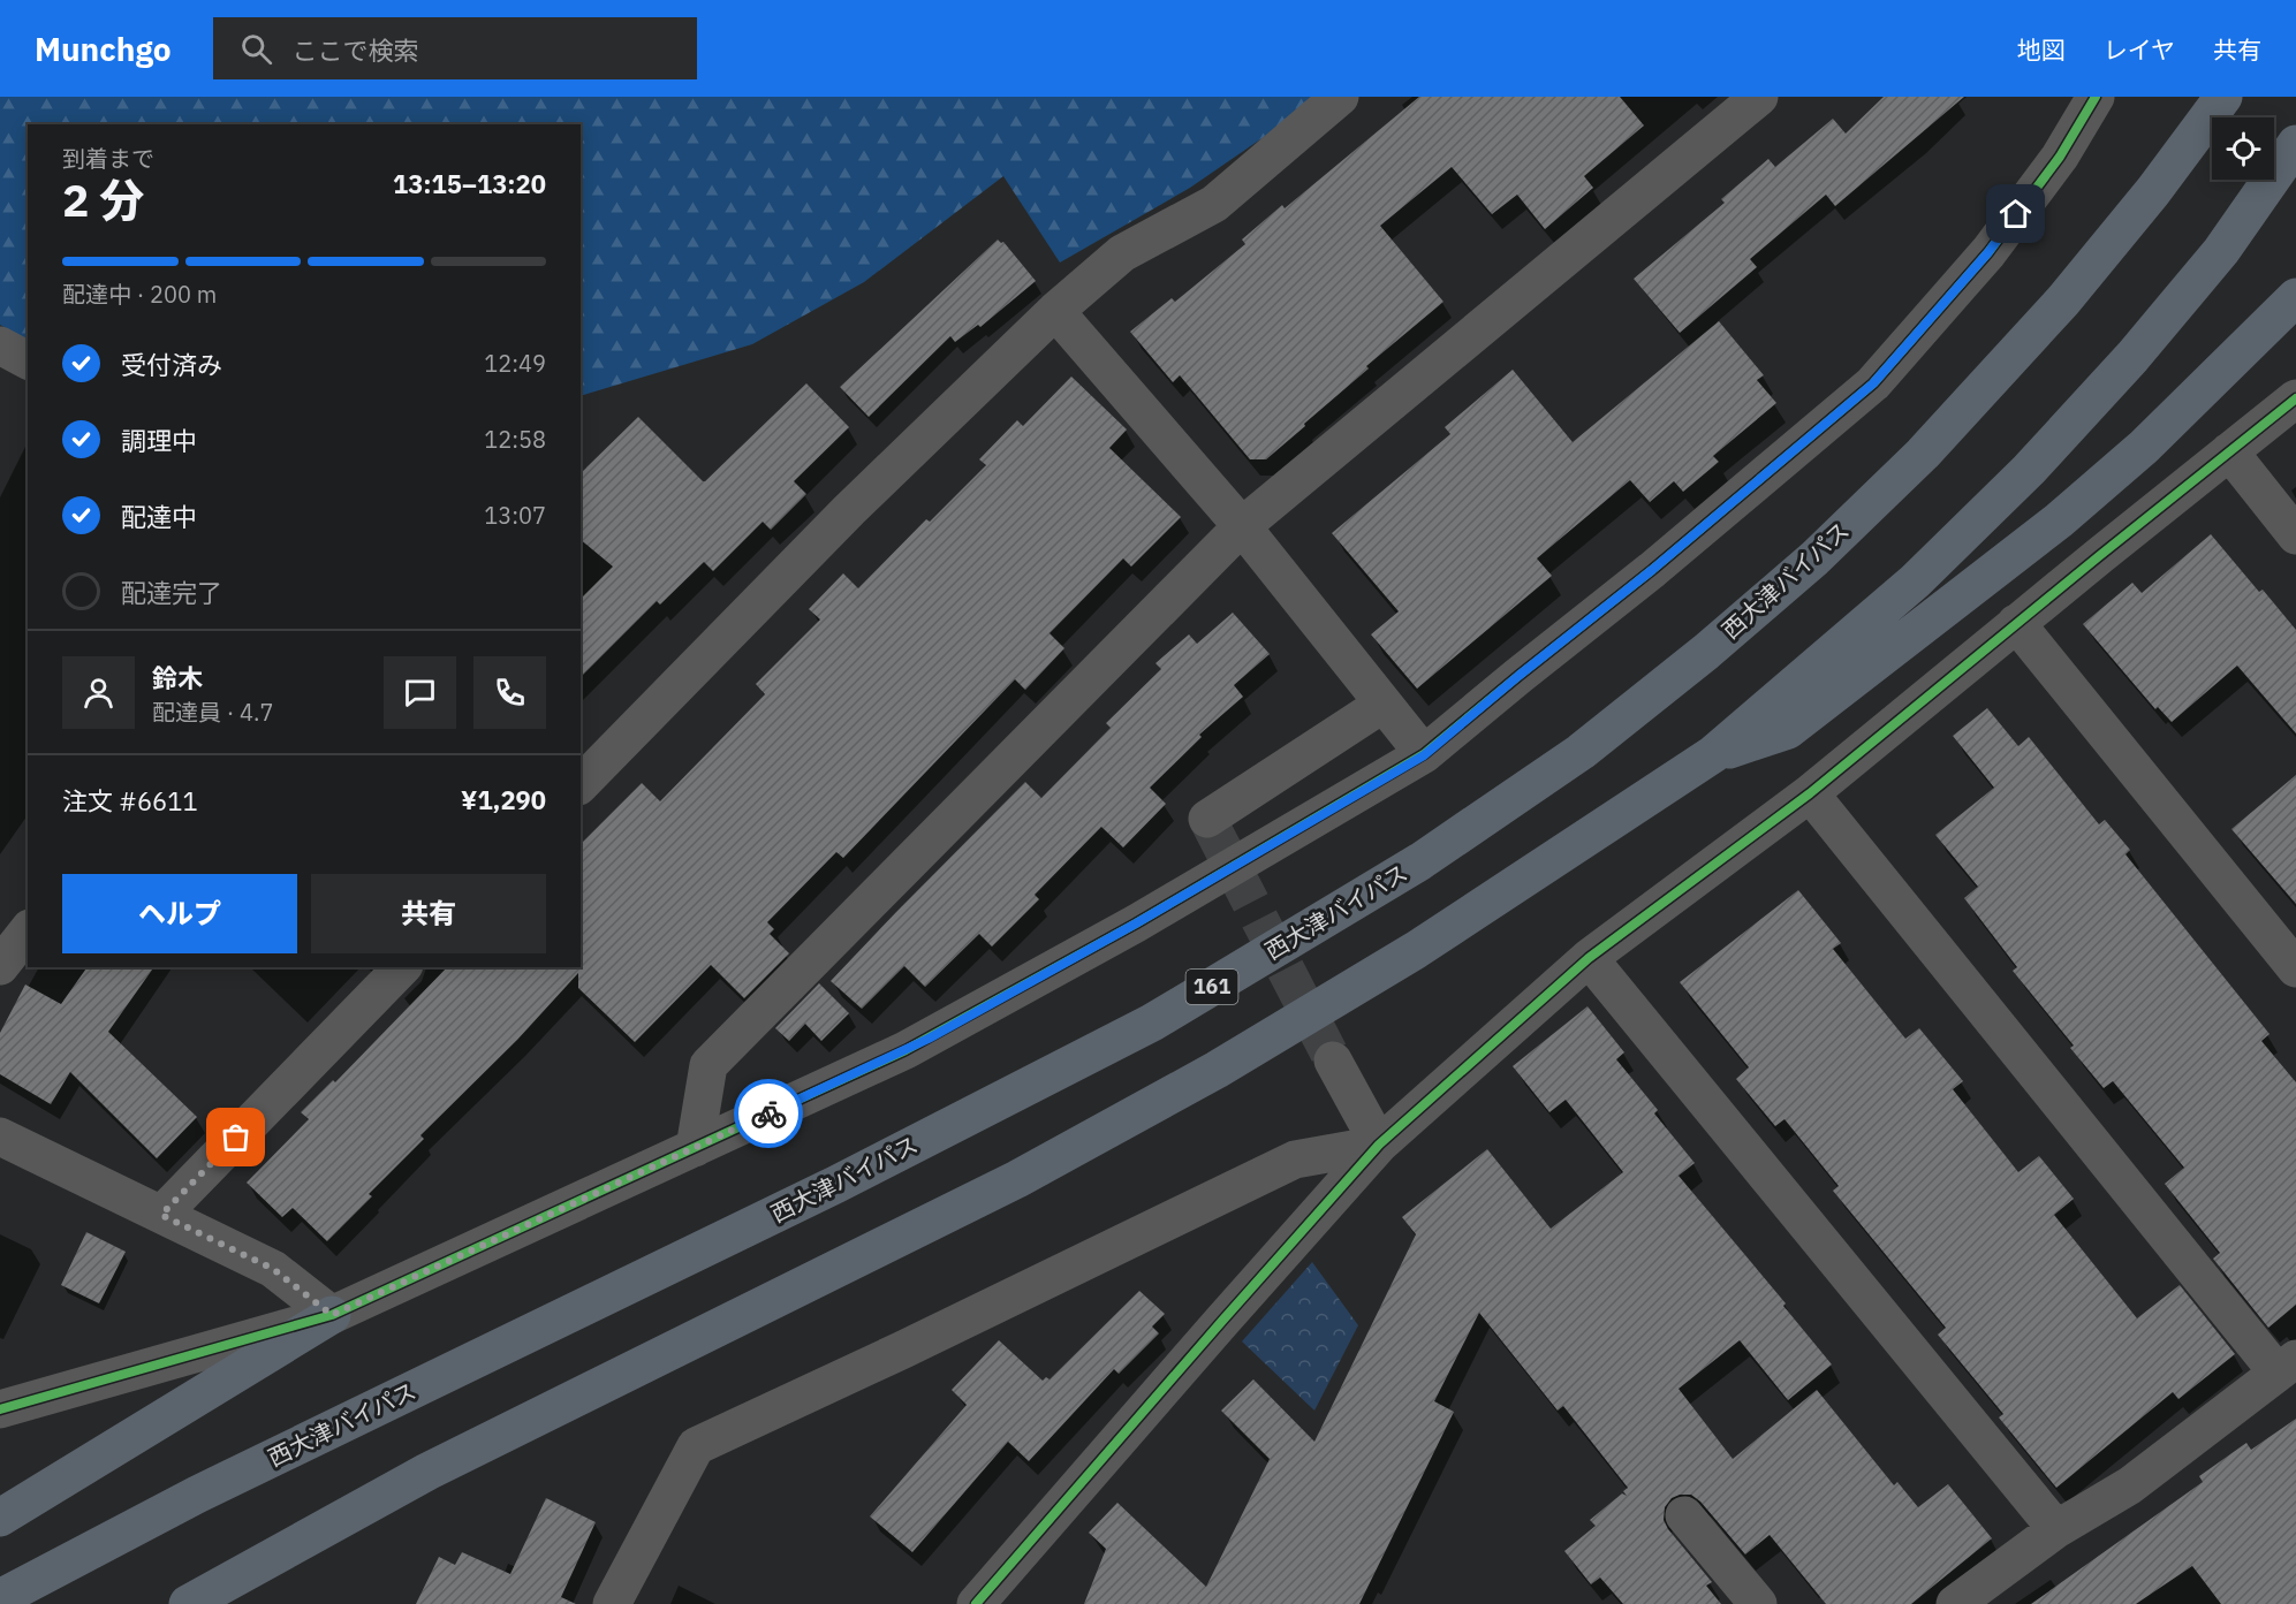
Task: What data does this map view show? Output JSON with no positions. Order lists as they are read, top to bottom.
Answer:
{
  "streets": {
    "highway": ["西大津バイパス", "161"]
  },
  "page": {
    "header": "Munchgo",
    "search": "ここで検索",
    "nav": ["地図", "レイヤ", "共有"],
    "heading": ["2 分", "到着まで", "13:15–13:20"],
    "panel": [
      "鈴木",
      "配達員 · 4.7",
      "注文 #6611",
      "¥1,290"
    ],
    "bar": "配達中 · 200 m",
    "list": [
      ["受付済み", "12:49"],
      ["調理中", "12:58"],
      ["配達中", "13:07"],
      "配達完了"
    ],
    "buttons": ["ヘルプ", "共有"]
  }
}
